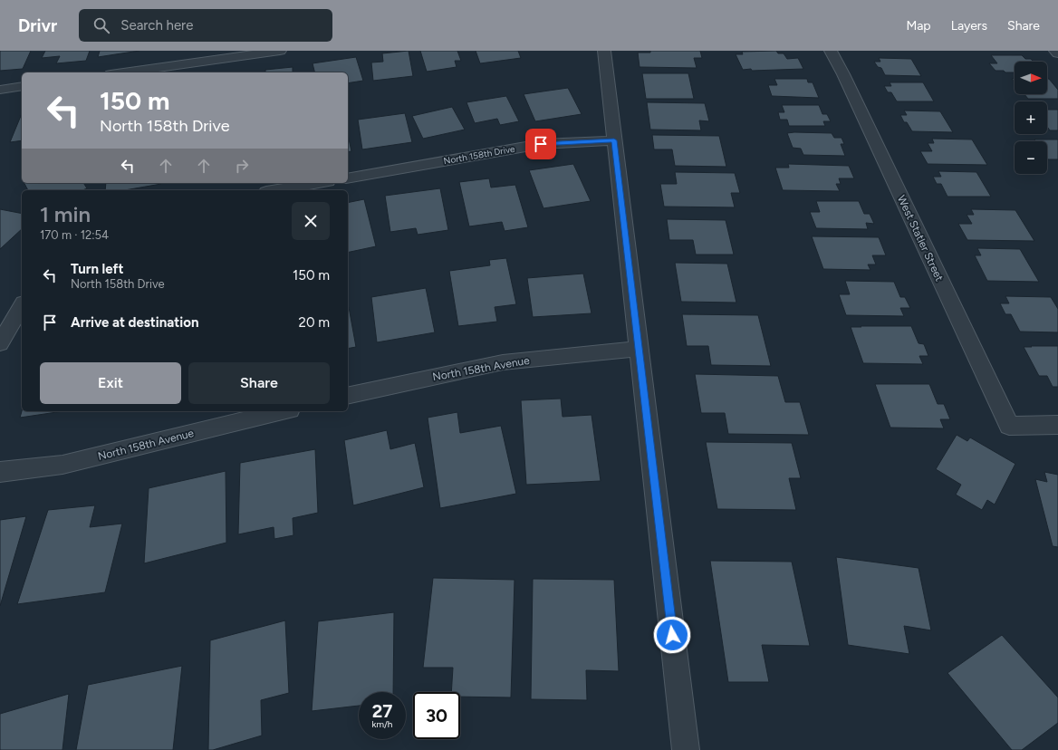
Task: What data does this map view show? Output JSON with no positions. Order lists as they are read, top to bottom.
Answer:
{
  "streets": {
    "street": ["North 158th Drive", "West Statler Street", "North 158th Avenue"]
  },
  "north": "right",
  "page": {
    "header": "Drivr",
    "search": "Search here",
    "nav": ["Map", "Layers", "Share"],
    "map_buttons": ["+", "−"],
    "turn": ["150 m", "North 158th Drive"],
    "heading": ["1 min", "170 m · 12:54"],
    "list": [
      {
        "name": "Turn left",
        "note": "North 158th Drive",
        "value": "150 m"
      },
      {
        "name": "Arrive at destination",
        "value": "20 m"
      }
    ],
    "buttons": ["Exit", "Share"],
    "speed": "27 km/h",
    "limit": "30"
  }
}
